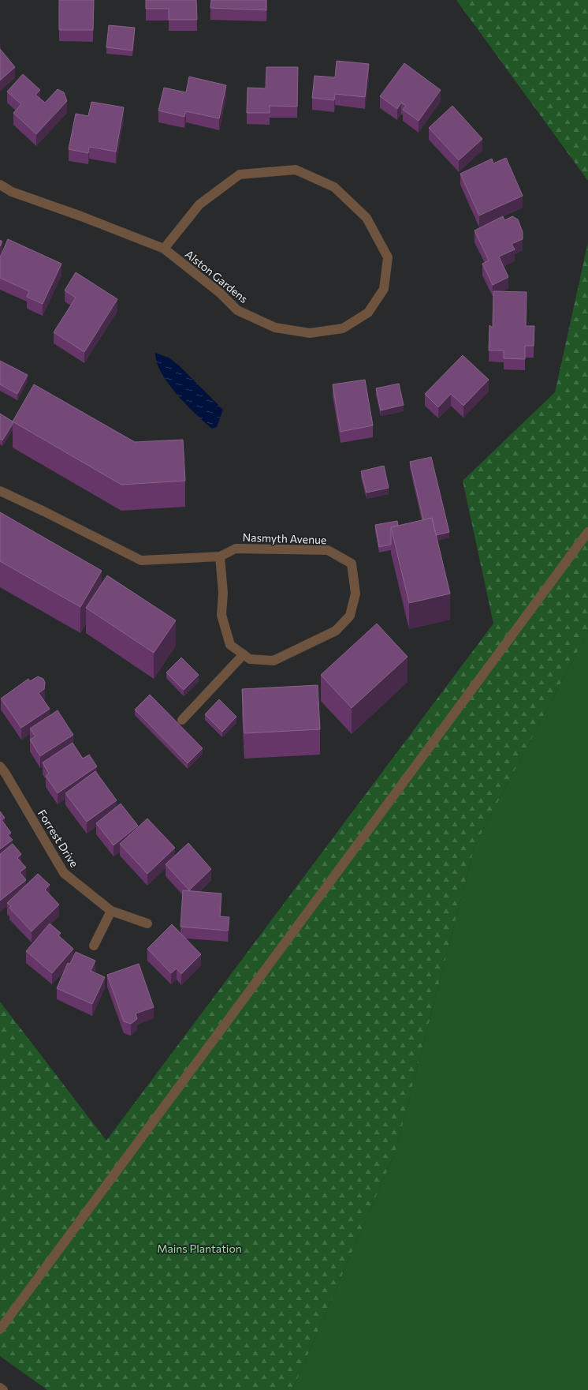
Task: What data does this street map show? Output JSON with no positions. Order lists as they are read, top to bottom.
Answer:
{
  "streets": {
    "street": ["Alston Gardens", "Nasmyth Avenue", "Forrest Drive"]
  },
  "parks": ["Mains Plantation"]
}
